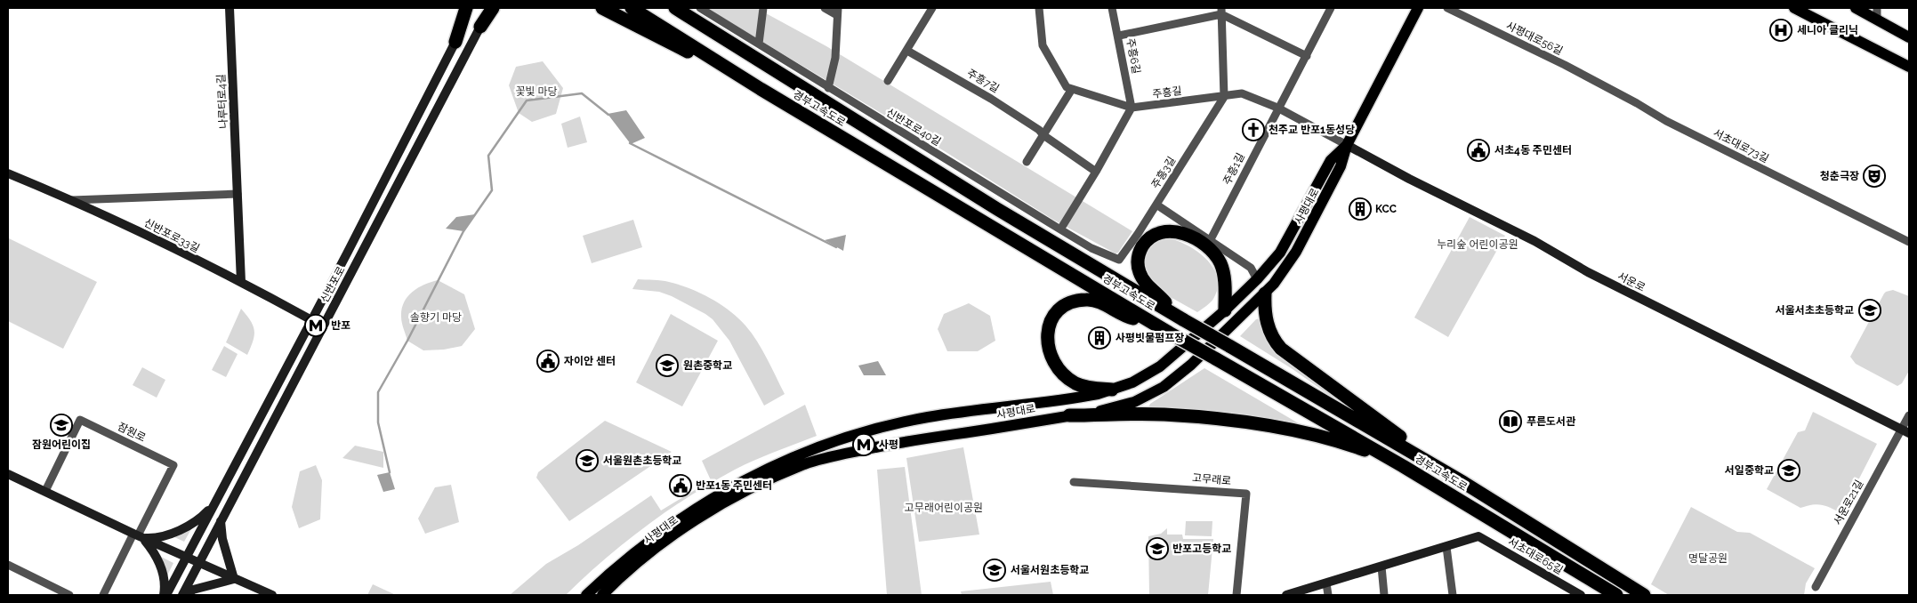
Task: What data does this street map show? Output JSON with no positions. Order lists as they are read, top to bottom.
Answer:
{
  "streets": {
    "highway": ["경부고속도로"],
    "main road": [
      "나루터로4길",
      "사평대로",
      "신반포로33길",
      "서운로",
      "신반포로",
      "서초대로65길"
    ],
    "street": [
      "사평대로56길",
      "주흥6길",
      "주흥7길",
      "주흥길",
      "신반포로40길",
      "서초대로73길",
      "주흥1길",
      "주흥3길",
      "잠원로",
      "고무래로",
      "서운로21길"
    ]
  },
  "crossings": [
    ["사평대로56길", "서초대로73길"],
    ["주흥6길", "주흥길"],
    ["주흥길", "주흥1길"],
    ["주흥길", "주흥3길"],
    ["주흥길", "사평대로"],
    ["주흥길", "서운로"],
    ["나루터로4길", "신반포로33길"],
    ["신반포로40길", "주흥3길"],
    ["사평대로", "서운로"],
    ["신반포로33길", "신반포로"],
    ["서운로", "서운로21길"]
  ],
  "parks": [
    "꽃빛 마당",
    "누리숲 어린이공원",
    "솔향기 마당",
    "고무래어린이공원",
    "명달공원"
  ],
  "places": {
    "hospital": ["세니아 클리닉"],
    "church": ["천주교 반포1동성당"],
    "public building": ["서초4동 주민센터", "자이안 센터", "반포1동 주민센터"],
    "theatre": ["청춘극장"],
    "building": ["KCC", "사평빗물펌프장"],
    "school or university": [
      "서울서초초등학교",
      "원촌중학교",
      "잠원어린이집",
      "서울원촌초등학교",
      "서일중학교",
      "반포고등학교",
      "서울서원초등학교"
    ],
    "metro station": ["반포", "사평"],
    "library": ["푸른도서관"]
  }
}
